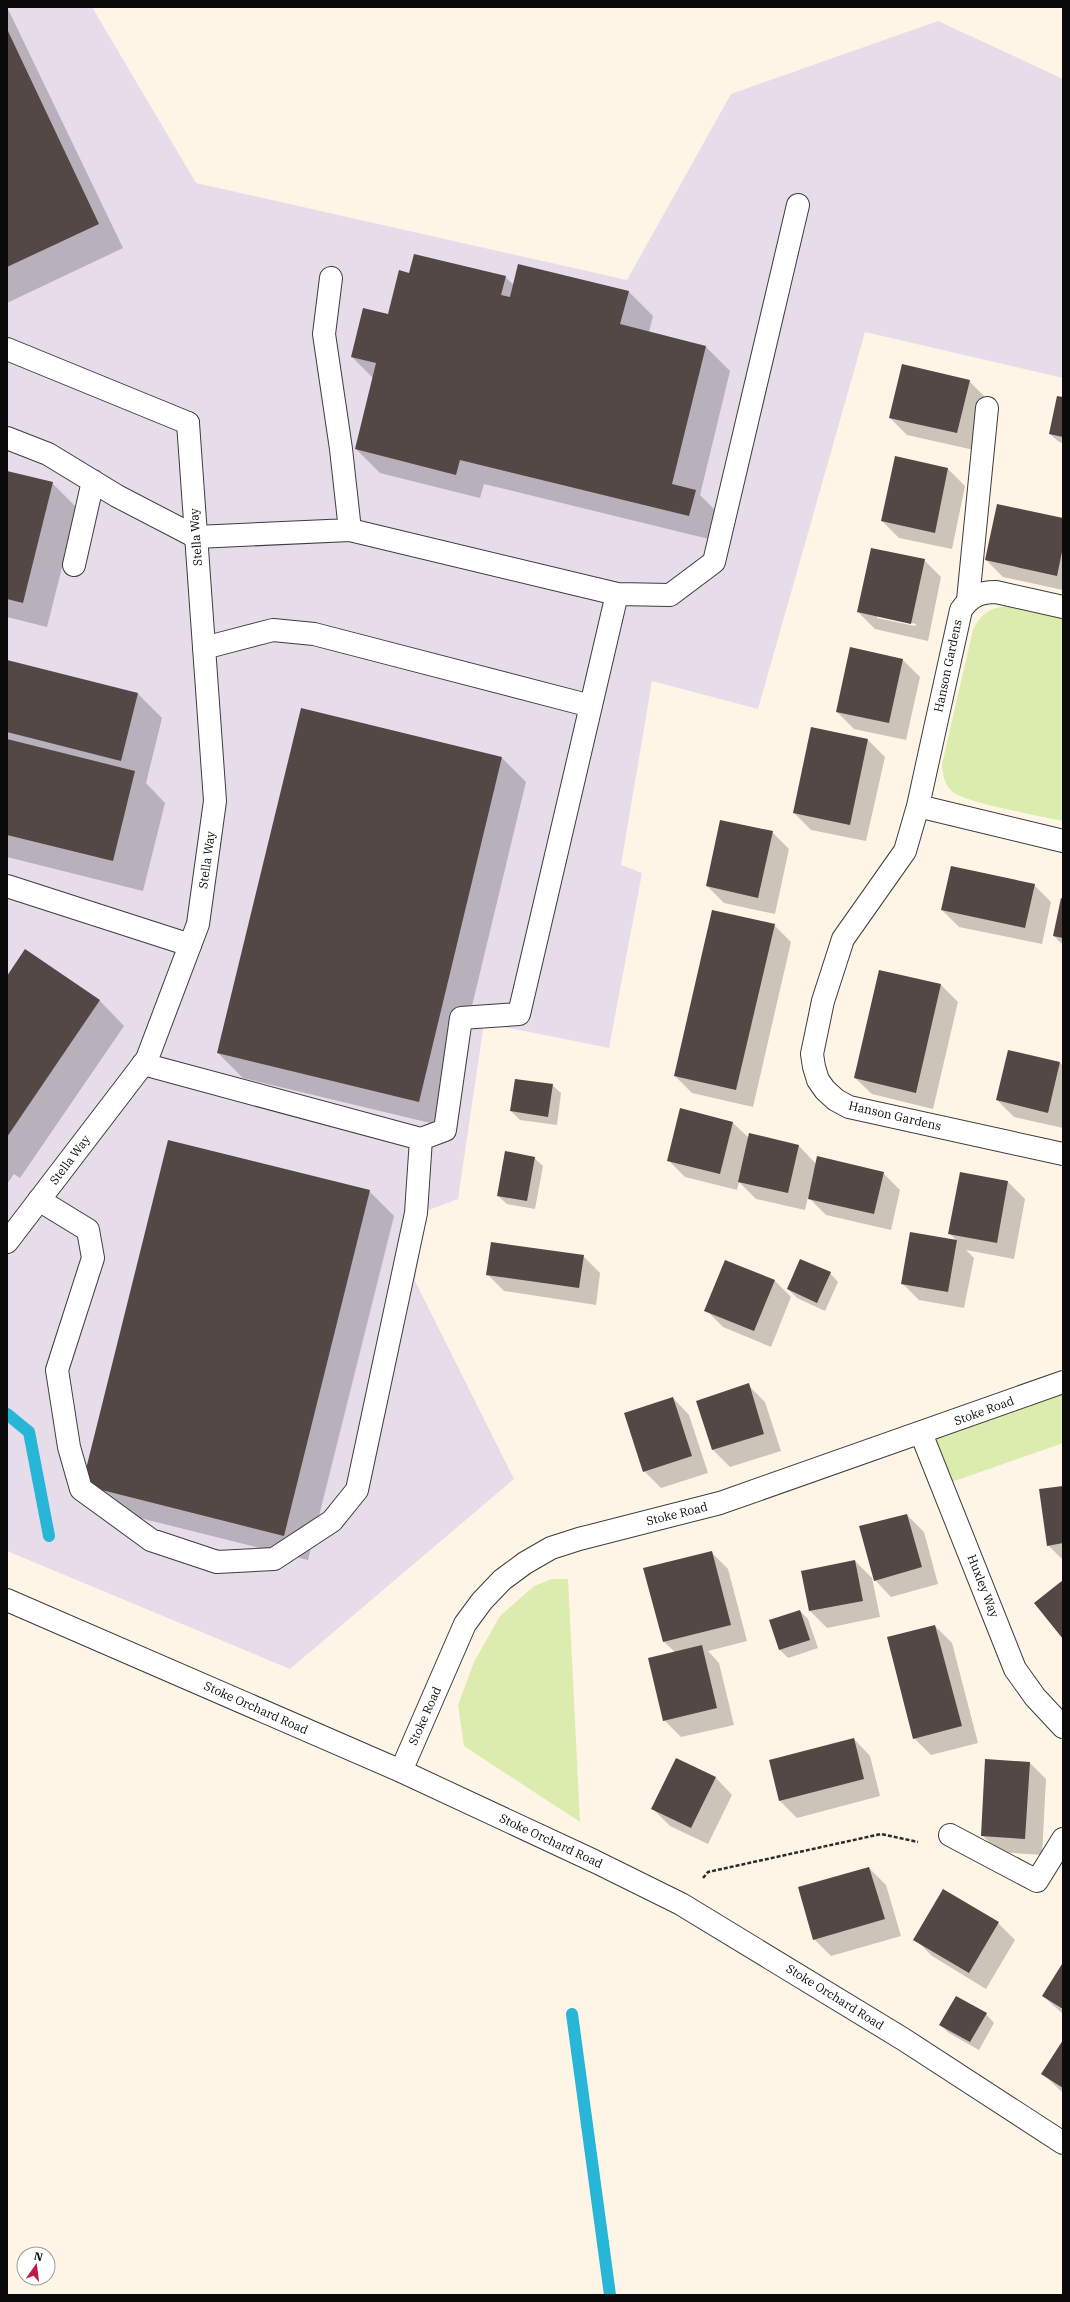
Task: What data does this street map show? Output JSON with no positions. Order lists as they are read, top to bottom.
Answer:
{
  "streets": {
    "street": [
      "Stella Way",
      "Hanson Gardens",
      "Stoke Road",
      "Huxley Way",
      "Stoke Orchard Road"
    ]
  },
  "crossings": [
    ["Stoke Road", "Huxley Way"],
    ["Stoke Road", "Stoke Orchard Road"]
  ],
  "north": "top"
}
